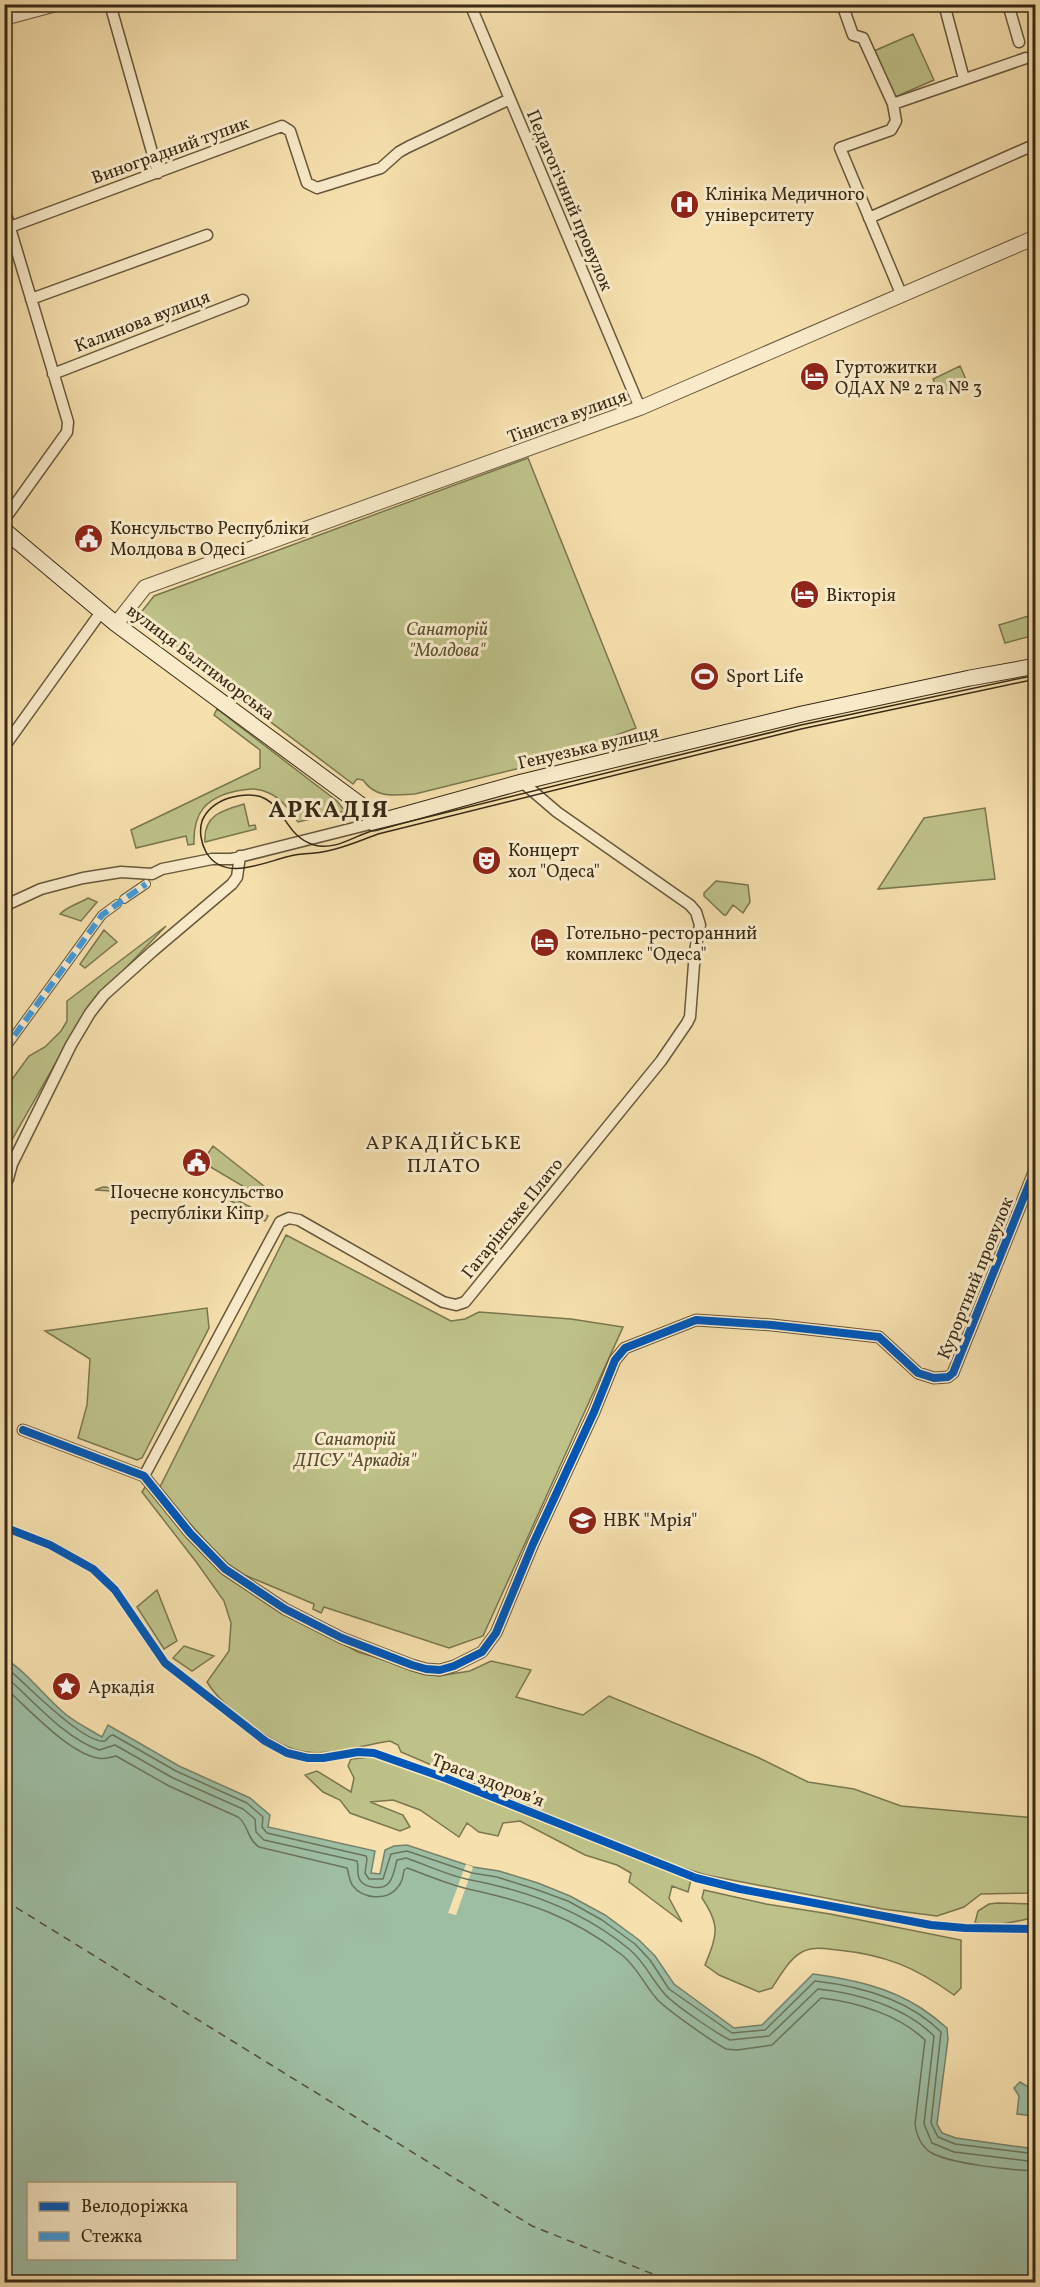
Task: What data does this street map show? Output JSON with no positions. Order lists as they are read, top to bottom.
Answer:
{
  "streets": {
    "main road": ["вулиця Балтиморська", "Генуезька вулиця"],
    "street": [
      "Виноградний тупик",
      "Педагогічний провулок",
      "Калинова вулиця",
      "Тіниста вулиця",
      "Гагарінське Плато",
      "Курортний провулок"
    ],
    "cycle path": ["Траса здоров’я"]
  },
  "crossings": [
    ["Виноградний тупик", "Педагогічний провулок"],
    ["Педагогічний провулок", "Тіниста вулиця"],
    ["Тіниста вулиця", "вулиця Балтиморська"],
    ["вулиця Балтиморська", "Генуезька вулиця"],
    ["Генуезька вулиця", "Гагарінське Плато"],
    ["Гагарінське Плато", "Курортний провулок"]
  ],
  "districts": ["АРКАДІЯ", "АРКАДІЙСЬКЕ ПЛАТО"],
  "parks": ["Санаторій \"Молдова\"", "Санаторій ДПСУ \"Аркадія\""],
  "places": {
    "hospital": ["Клініка Медичного університету"],
    "hotel": ["Гуртожитки ОДАХ № 2 та № 3", "Вікторія", "Готельно-ресторанний комплекс \"Одеса\""],
    "public building": ["Консульство Республіки Молдова в Одесі", "Почесне консульство республіки Кіпр"],
    "sports": ["Sport Life"],
    "theatre": ["Концерт хол \"Одеса\""],
    "school or university": ["НВК \"Мрія\""],
    "place": ["Аркадія"]
  },
  "legend": ["Велодоріжка", "Стежка"]
}
